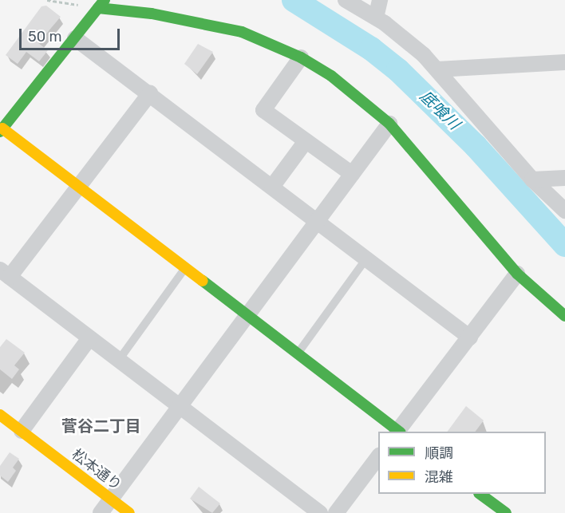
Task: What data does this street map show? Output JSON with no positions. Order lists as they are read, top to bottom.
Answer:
{
  "streets": {
    "street": ["松本通り"]
  },
  "districts": ["菅谷二丁目"],
  "water": ["底喰川"],
  "legend": ["順調", "混雑"],
  "scale_bar": "50 m"
}
